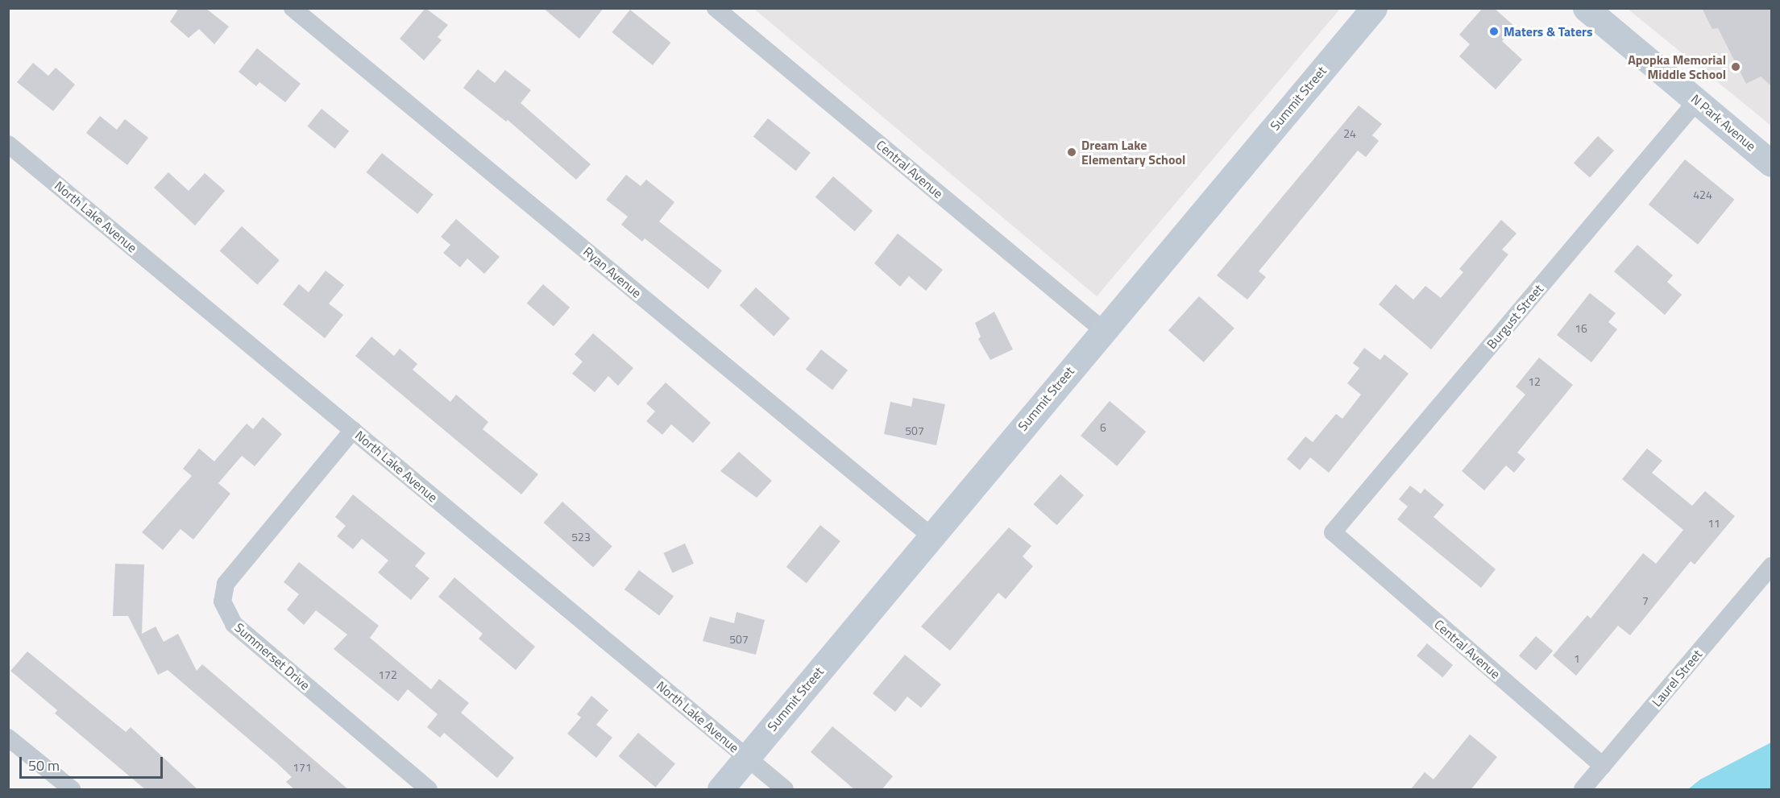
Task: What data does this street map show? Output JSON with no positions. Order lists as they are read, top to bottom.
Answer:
{
  "streets": {
    "street": [
      "Summit Street",
      "N Park Avenue",
      "Central Avenue",
      "North Lake Avenue",
      "Ryan Avenue",
      "Burgust Street",
      "Summerset Drive",
      "Laurel Street"
    ]
  },
  "crossings": [
    ["Summit Street", "Central Avenue"],
    ["Summit Street", "North Lake Avenue"],
    ["Summit Street", "Ryan Avenue"],
    ["N Park Avenue", "Burgust Street"],
    ["Central Avenue", "Burgust Street"],
    ["Central Avenue", "Laurel Street"],
    ["North Lake Avenue", "Summerset Drive"]
  ],
  "places": ["Maters & Taters", "Apopka Memorial Middle School", "Dream Lake Elementary School"],
  "house_numbers": [
    "24",
    "424",
    "16",
    "12",
    "6",
    "507",
    "11",
    "523",
    "7",
    "507",
    "1",
    "172",
    "171"
  ],
  "scale_bar": "50 m"
}
